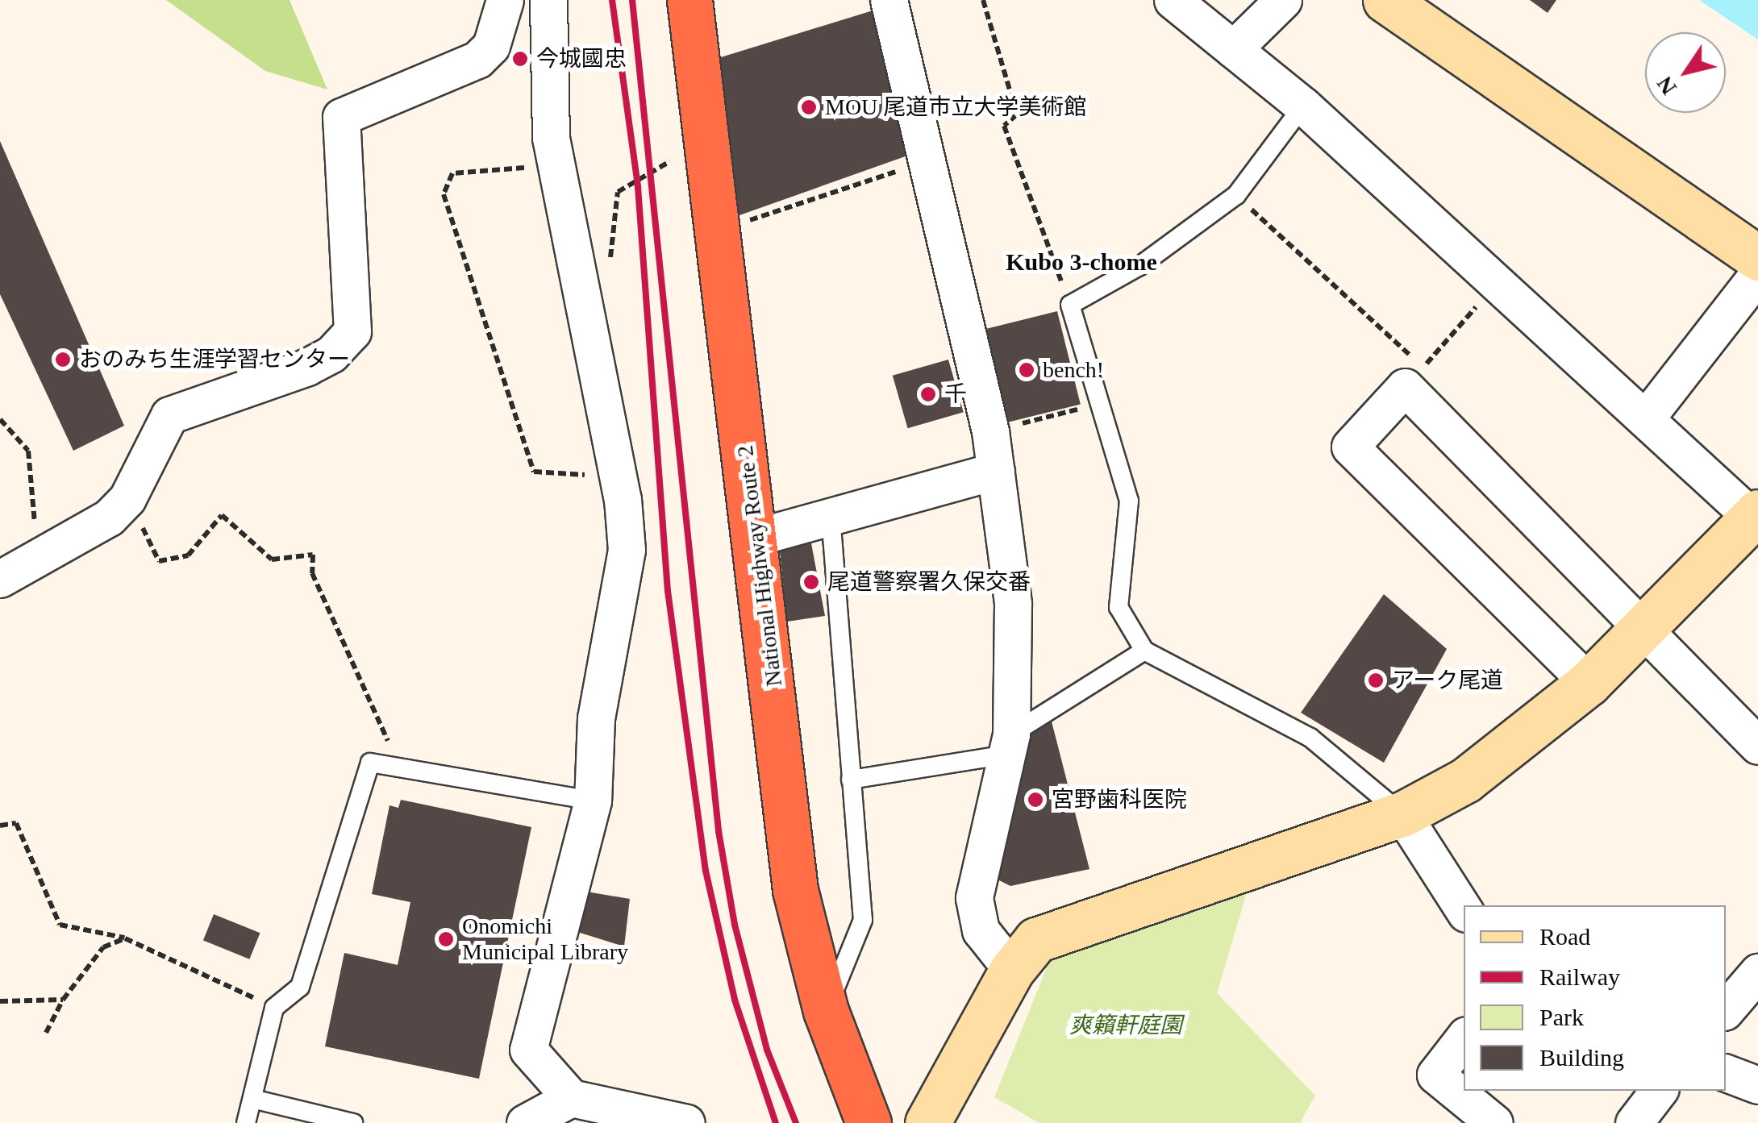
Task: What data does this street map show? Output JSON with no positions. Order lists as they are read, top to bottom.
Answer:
{
  "streets": {
    "highway": ["National Highway Route 2"]
  },
  "districts": ["Kubo 3-chome"],
  "parks": ["爽籟軒庭園"],
  "places": [
    "今城國忠",
    "MOU 尾道市立大学美術館",
    "おのみち生涯学習センター",
    "bench!",
    "千",
    "尾道警察署久保交番",
    "アーク尾道",
    "宮野歯科医院",
    "Onomichi Municipal Library"
  ],
  "legend": [
    "Road",
    "Railway",
    "Park",
    "Building"
  ],
  "north": "bottom left"
}
